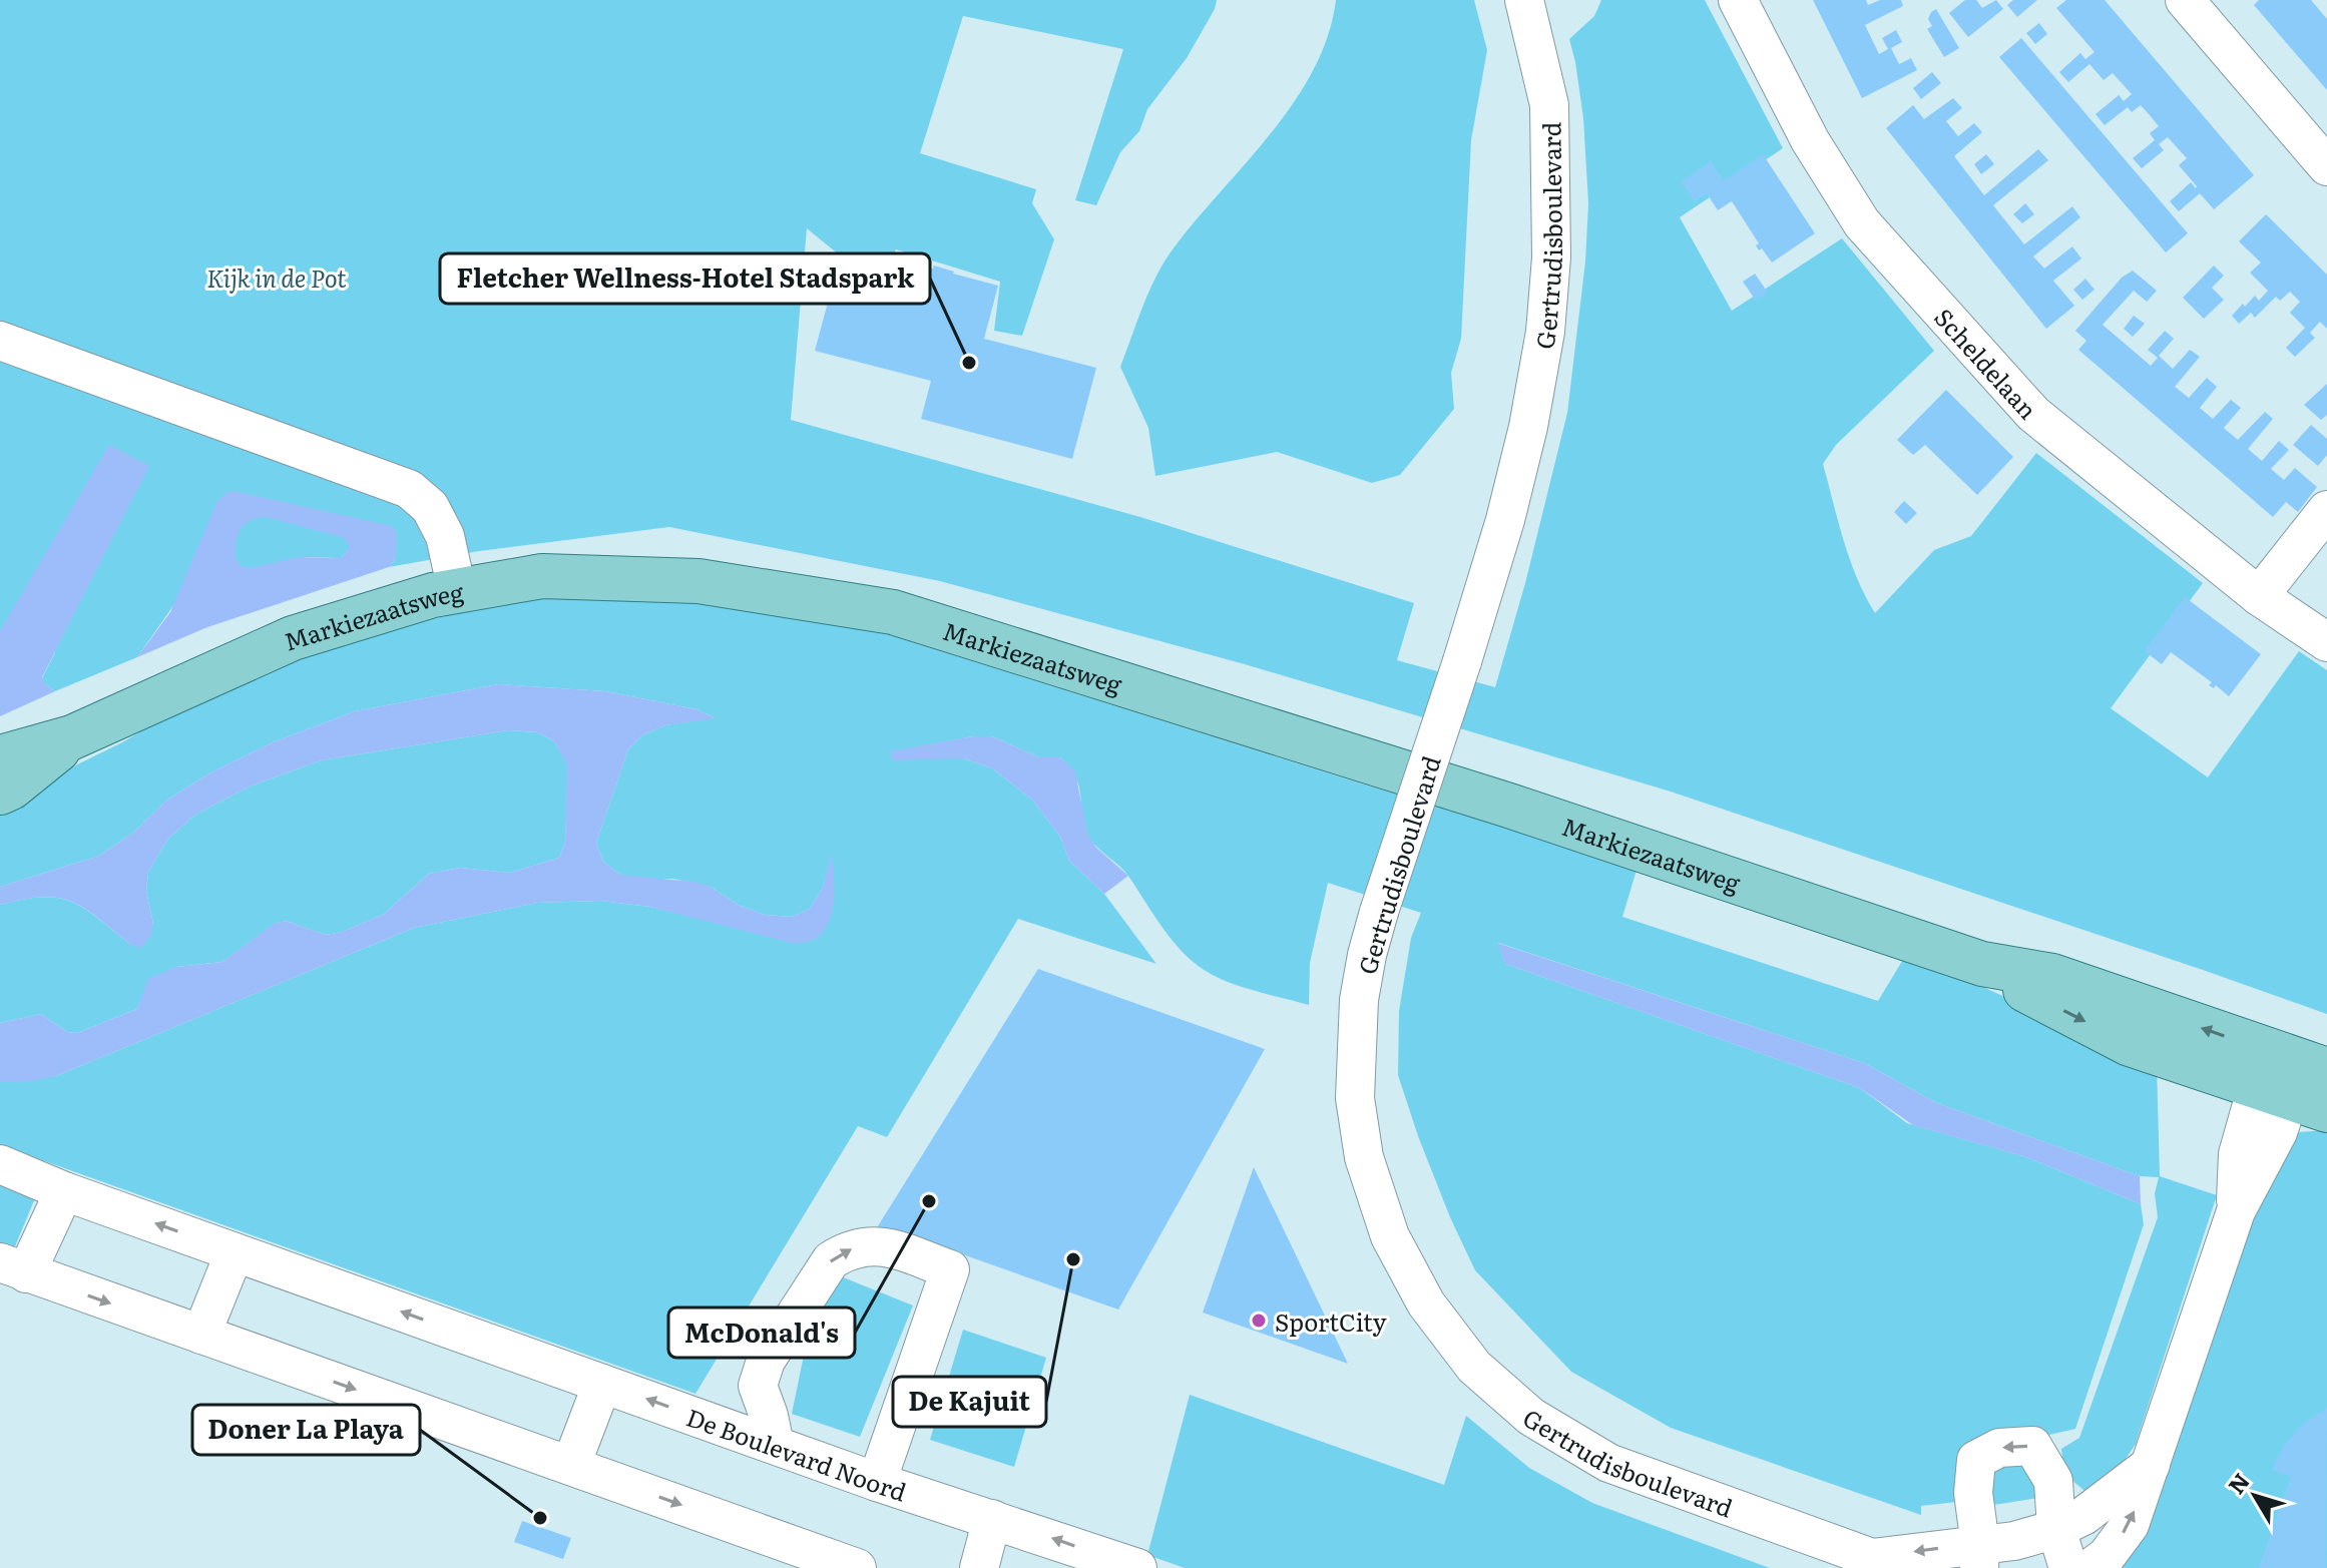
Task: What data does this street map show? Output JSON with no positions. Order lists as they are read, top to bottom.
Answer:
{
  "streets": {
    "main road": ["Markiezaatsweg"],
    "street": ["Gertrudisboulevard", "Scheldelaan", "De Boulevard Noord"]
  },
  "parks": ["Kijk in de Pot"],
  "places": [
    "Fletcher Wellness-Hotel Stadspark",
    "McDonald's",
    "De Kajuit",
    "SportCity",
    "Doner La Playa"
  ],
  "north": "top left"
}
